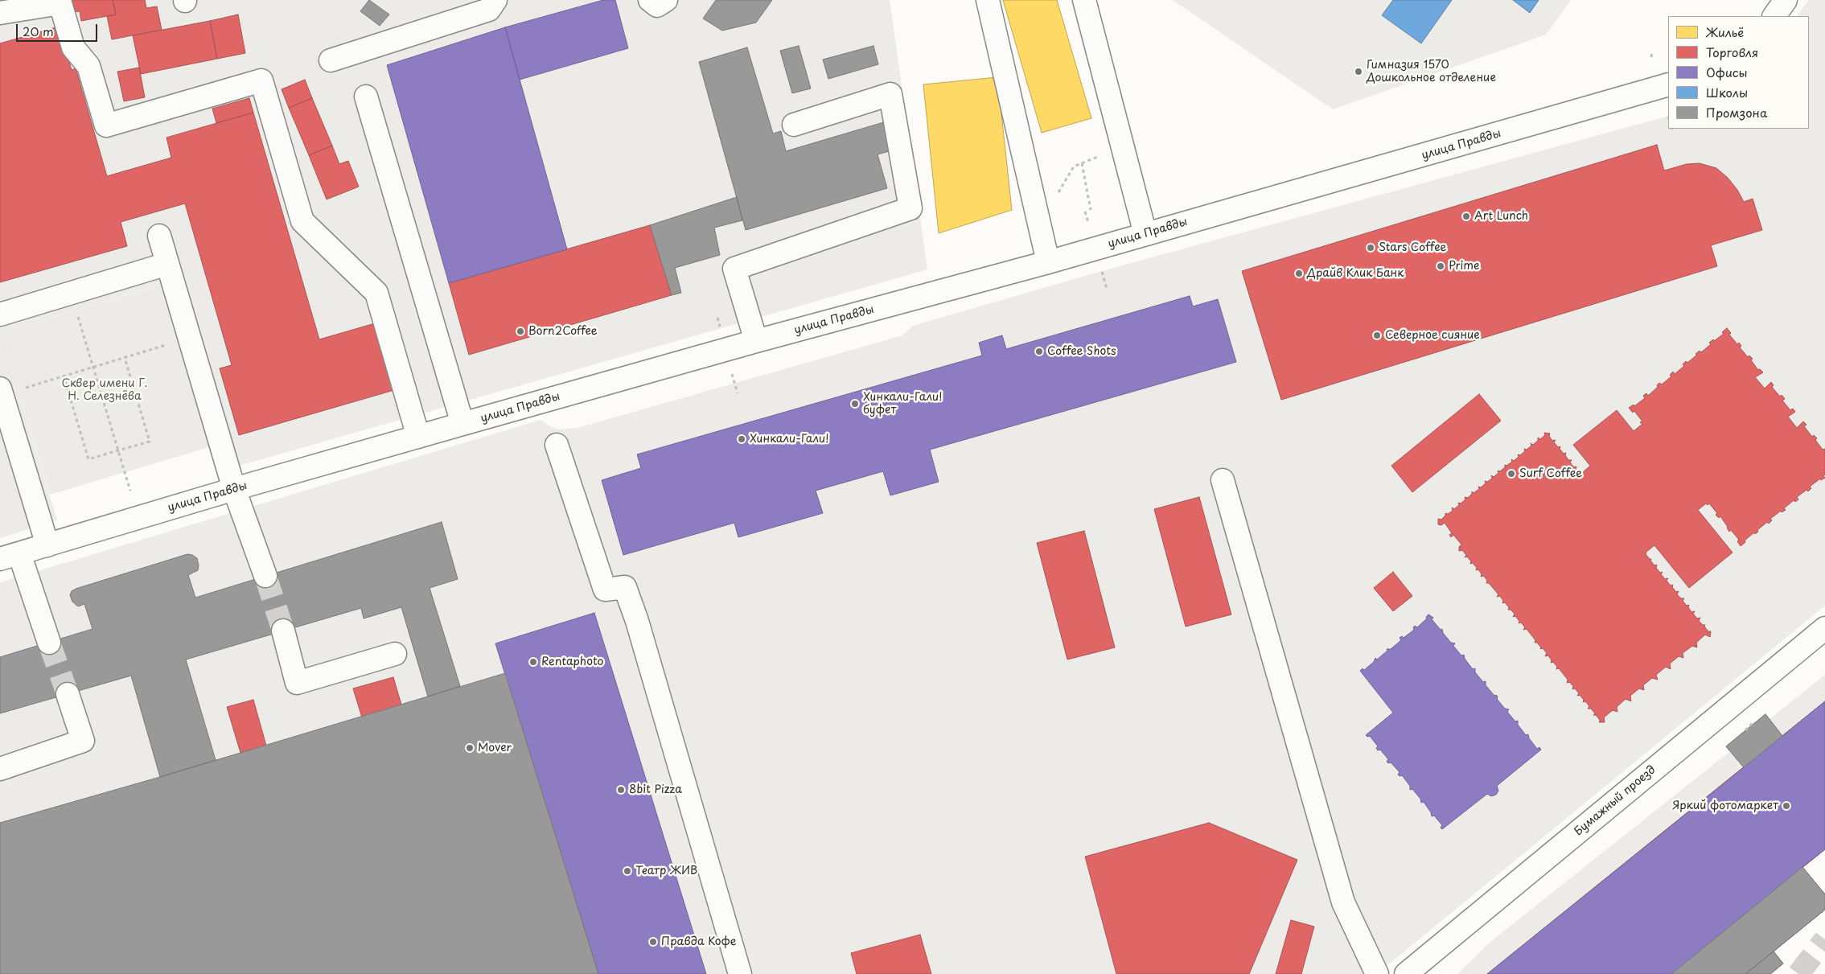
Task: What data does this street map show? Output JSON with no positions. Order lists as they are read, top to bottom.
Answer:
{
  "streets": {
    "street": ["улица Правды", "Бумажный проезд"]
  },
  "parks": ["Сквер имени Г. Н. Селезнёва"],
  "places": [
    "Гимназия 1570 Дошкольное отделение",
    "Art Lunch",
    "Stars Coffee",
    "Prime",
    "Драйв Клик Банк",
    "Born2Coffee",
    "Северное сияние",
    "Coffee Shots",
    "Хинкали-Гали! буфет",
    "Хинкали-Гали!",
    "Surf Coffee",
    "Rentaphoto",
    "Mover",
    "8bit Pizza",
    "Яркий фотомаркет",
    "Театр ЖИВ",
    "Правда Кофе"
  ],
  "legend": [
    "Жильё",
    "Торговля",
    "Офисы",
    "Школы",
    "Промзона"
  ],
  "scale_bar": "20 m"
}
